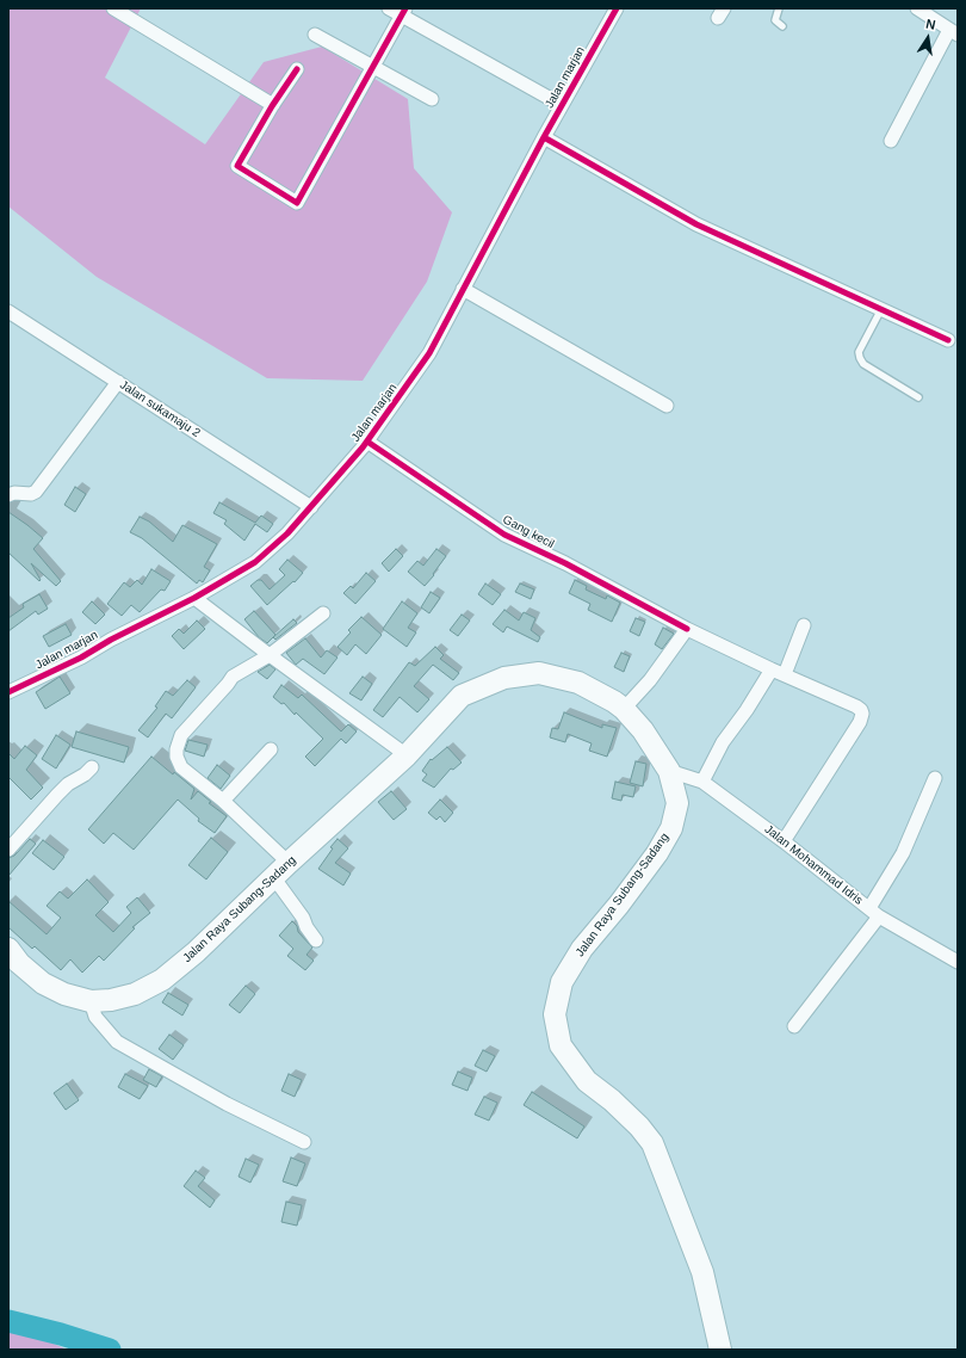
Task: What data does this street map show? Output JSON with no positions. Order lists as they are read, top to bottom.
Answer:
{
  "streets": {
    "main road": ["Jalan Raya Subang-Sadang"],
    "street": [
      "Jalan marjan",
      "Jalan sukamaju 2",
      "Gang kecil",
      "Jalan Mohammad Idris"
    ]
  },
  "crossings": [
    ["Jalan marjan", "Jalan sukamaju 2"],
    ["Jalan marjan", "Gang kecil"],
    ["Gang kecil", "Jalan Mohammad Idris"],
    ["Jalan Mohammad Idris", "Jalan Raya Subang-Sadang"]
  ],
  "north": "top"
}
